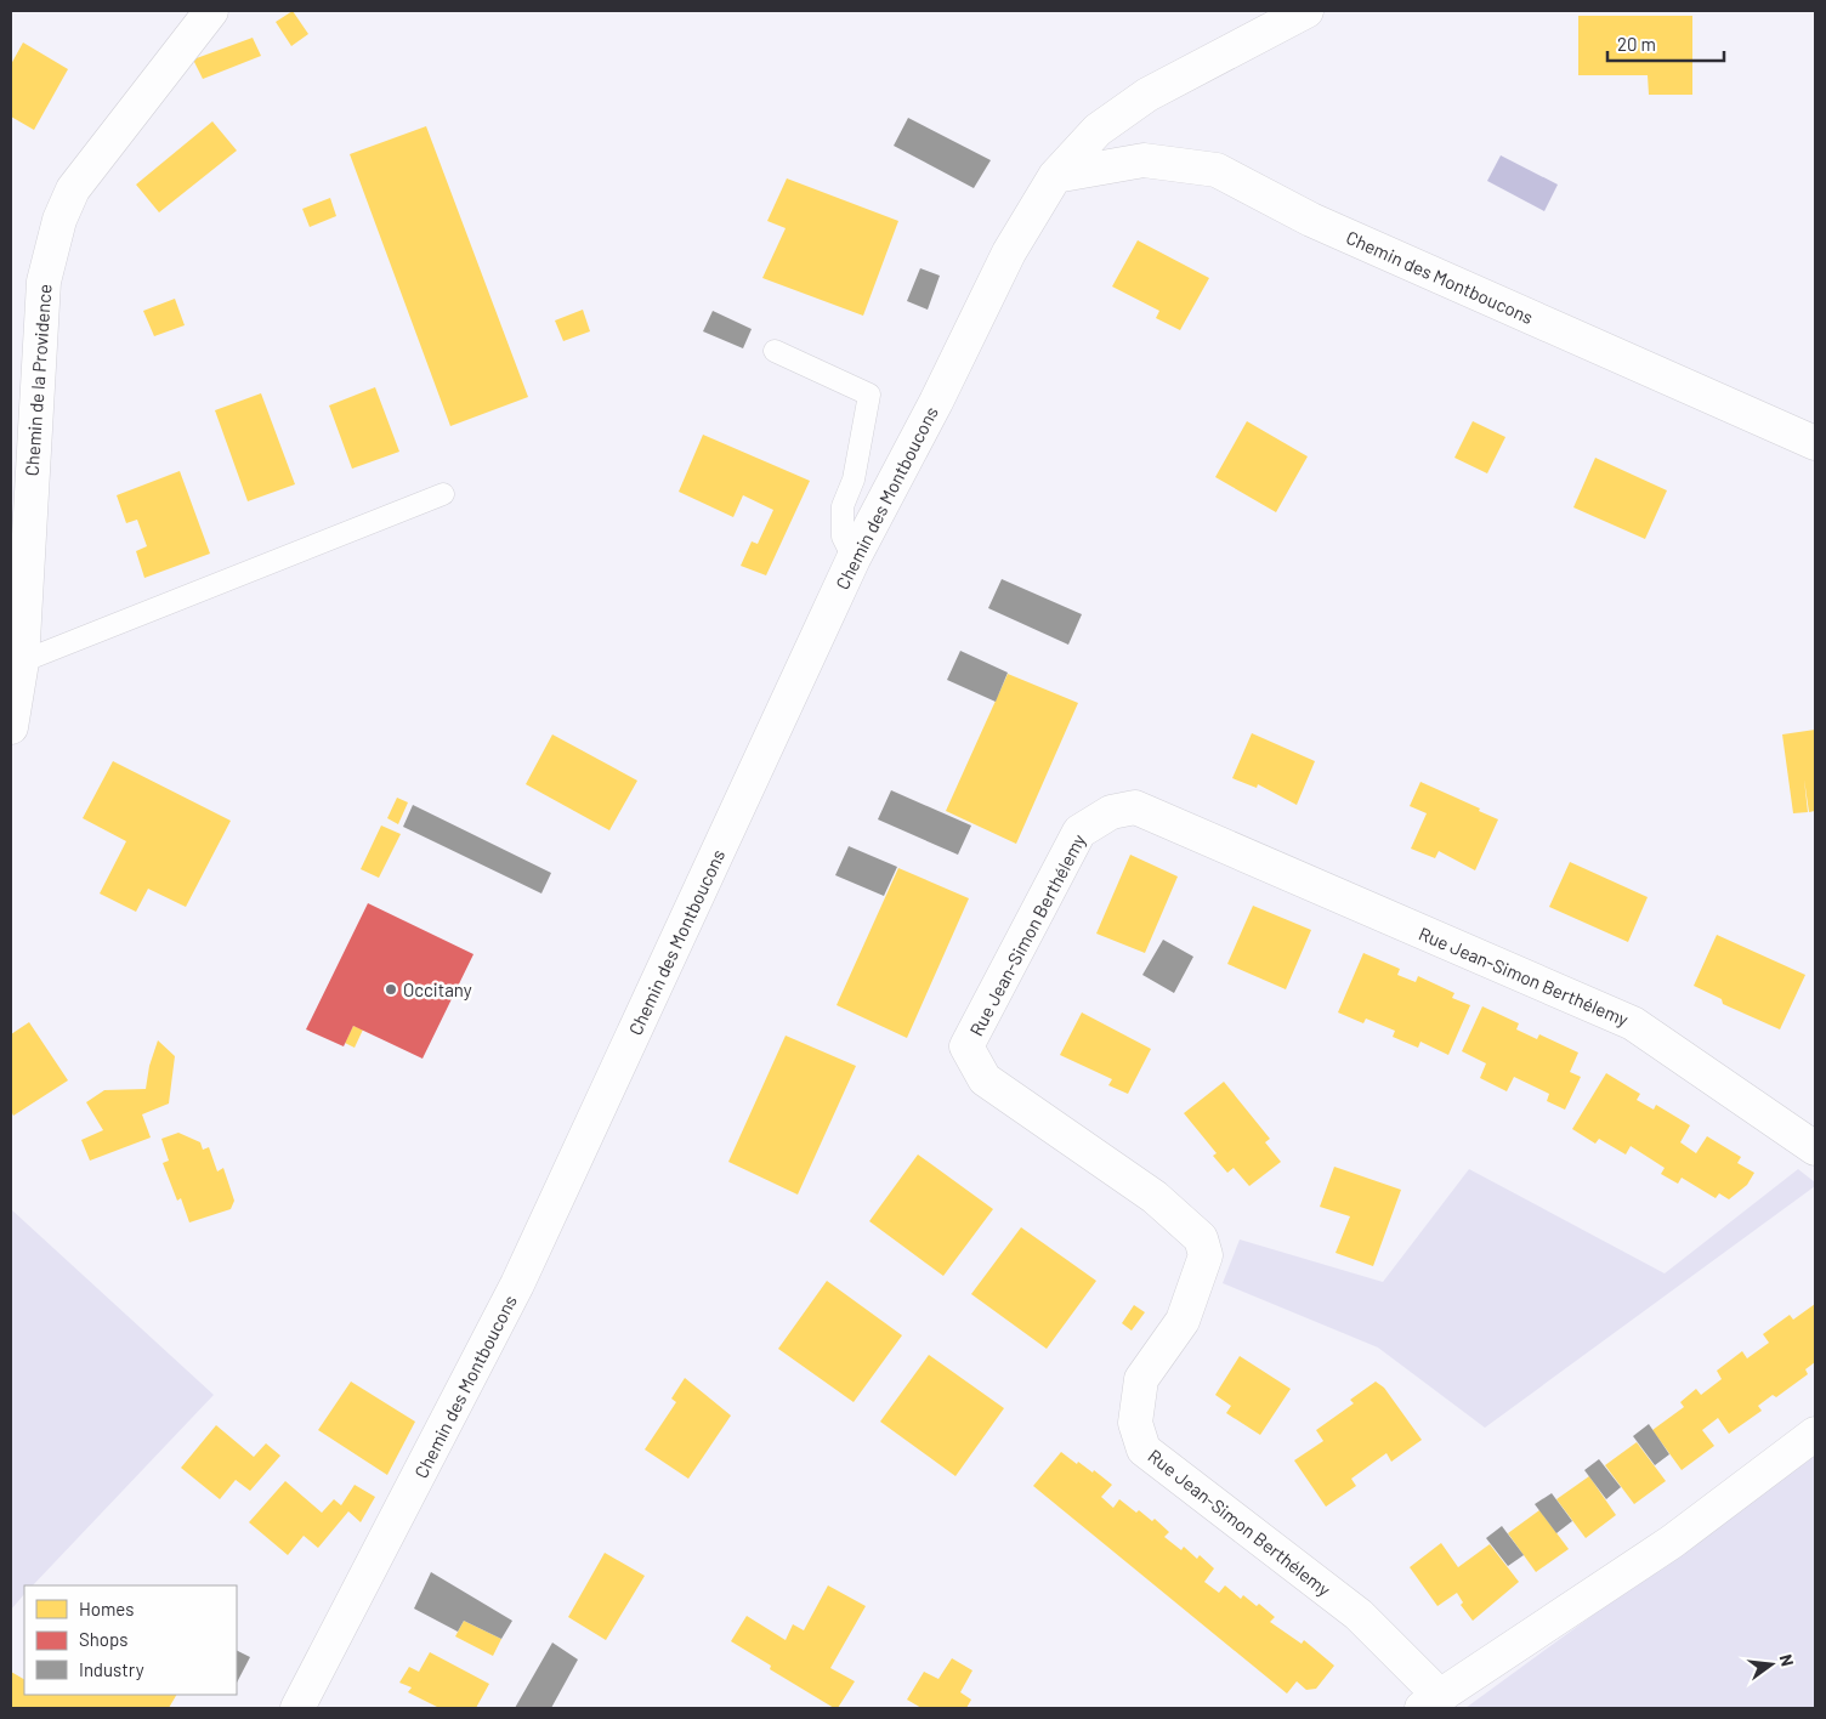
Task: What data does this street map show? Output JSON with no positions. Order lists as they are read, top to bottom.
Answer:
{
  "streets": {
    "street": ["Chemin des Montboucons", "Chemin de la Providence", "Rue Jean-Simon Berthélemy"]
  },
  "places": ["Occitany"],
  "legend": ["Homes", "Shops", "Industry"],
  "scale_bar": "20 m",
  "north": "right"
}
